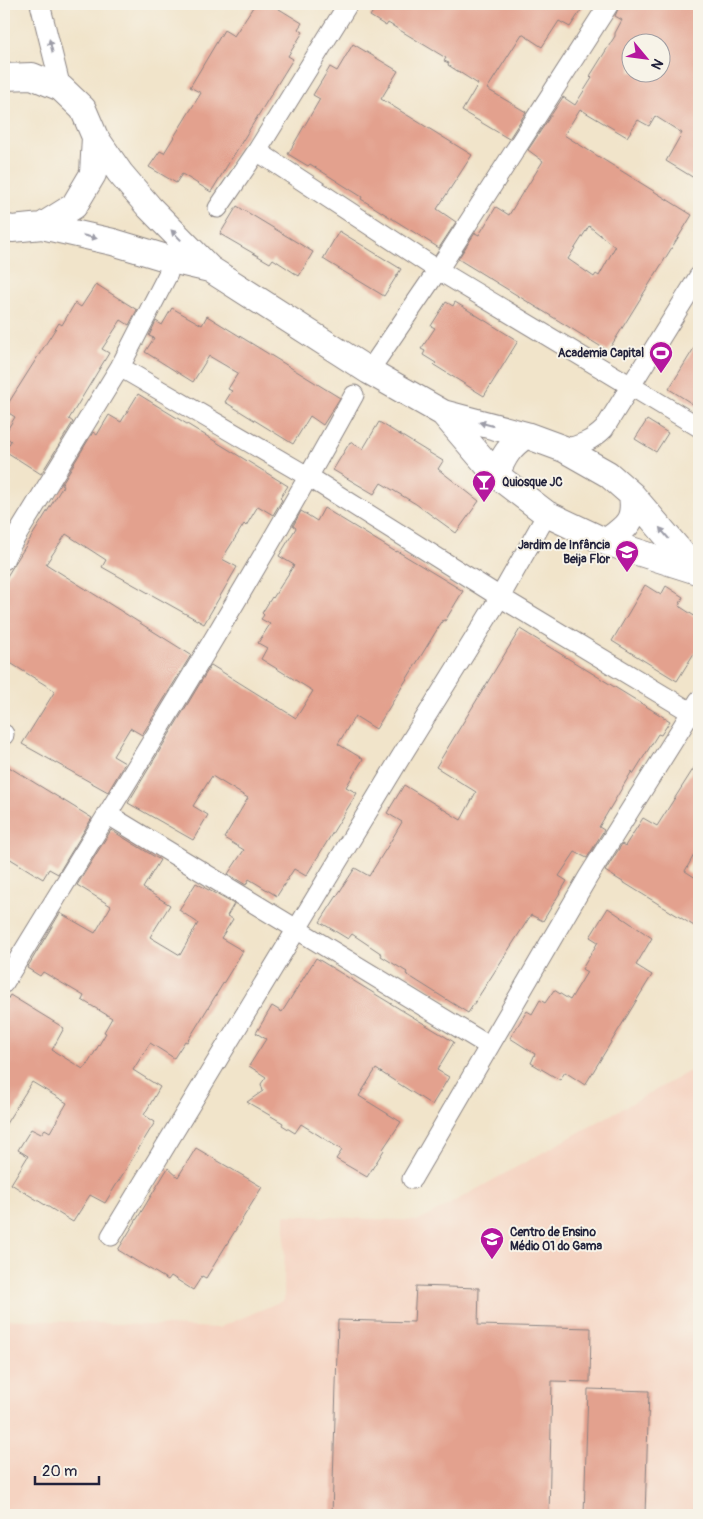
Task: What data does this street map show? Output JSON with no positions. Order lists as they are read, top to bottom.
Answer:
{
  "places": {
    "sports": ["Academia Capital"],
    "bar": ["Quiosque JC"],
    "school or university": ["Jardim de Infância Beija Flor", "Centro de Ensino Médio 01 do Gama"]
  },
  "scale_bar": "20 m",
  "north": "bottom right"
}
